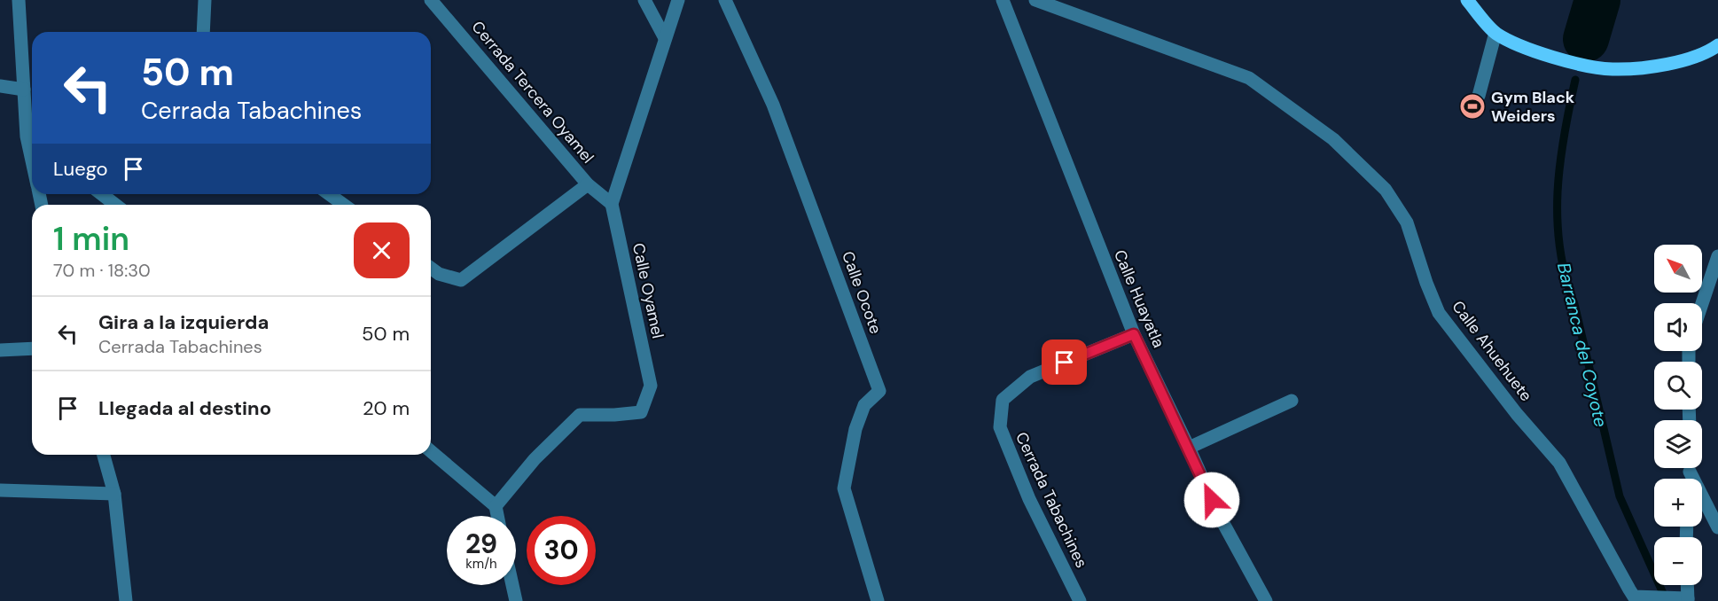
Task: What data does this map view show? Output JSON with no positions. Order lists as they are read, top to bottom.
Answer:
{
  "streets": {
    "street": [
      "Cerrada Tercera Oyamel",
      "Calle Oyamel",
      "Calle Ocote",
      "Calle Huayatla",
      "Calle Ahuehuete",
      "Cerrada Tabachines"
    ]
  },
  "crossings": [
    ["Cerrada Tercera Oyamel", "Calle Oyamel"],
    ["Calle Huayatla", "Cerrada Tabachines"]
  ],
  "water": ["Barranca del Coyote"],
  "places": {
    "sports": ["Gym Black Weiders"]
  },
  "north": "top left",
  "page": {
    "turn": ["50 m", "Cerrada Tabachines"],
    "then": "Luego",
    "heading": ["1 min", "70 m · 18:30"],
    "map_buttons": ["+", "−"],
    "list": [
      {
        "name": "Gira a la izquierda",
        "note": "Cerrada Tabachines",
        "value": "50 m"
      },
      {
        "name": "Llegada al destino",
        "value": "20 m"
      }
    ],
    "speed": "29 km/h",
    "limit": "30"
  }
}
